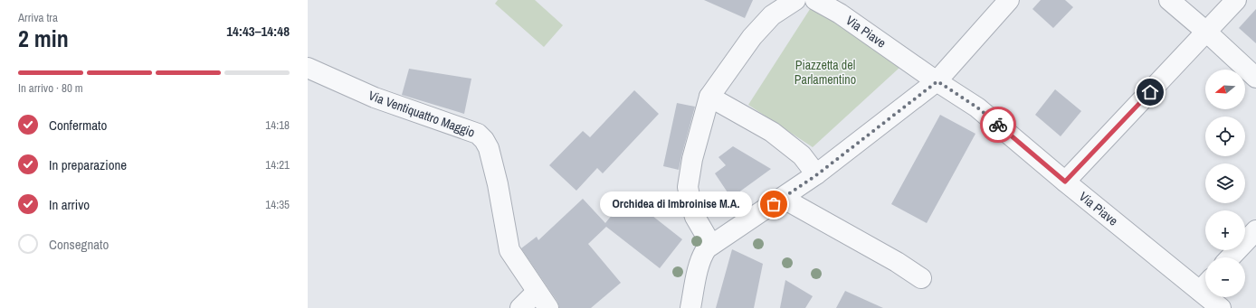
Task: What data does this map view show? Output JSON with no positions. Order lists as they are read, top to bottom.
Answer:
{
  "streets": {
    "street": ["Via Piave", "Via Ventiquattro Maggio"]
  },
  "parks": ["Piazzetta del Parlamentino"],
  "places": ["Orchidea di Imbroinise M.A."],
  "north": "left",
  "page": {
    "heading": ["2 min", "Arriva tra", "14:43–14:48"],
    "bar": "In arrivo · 80 m",
    "map_buttons": ["+", "−"],
    "list": [
      ["Confermato", "14:18"],
      ["In preparazione", "14:21"],
      ["In arrivo", "14:35"],
      "Consegnato"
    ],
    "bubble": "Orchidea di Imbroinise M.A."
  }
}
